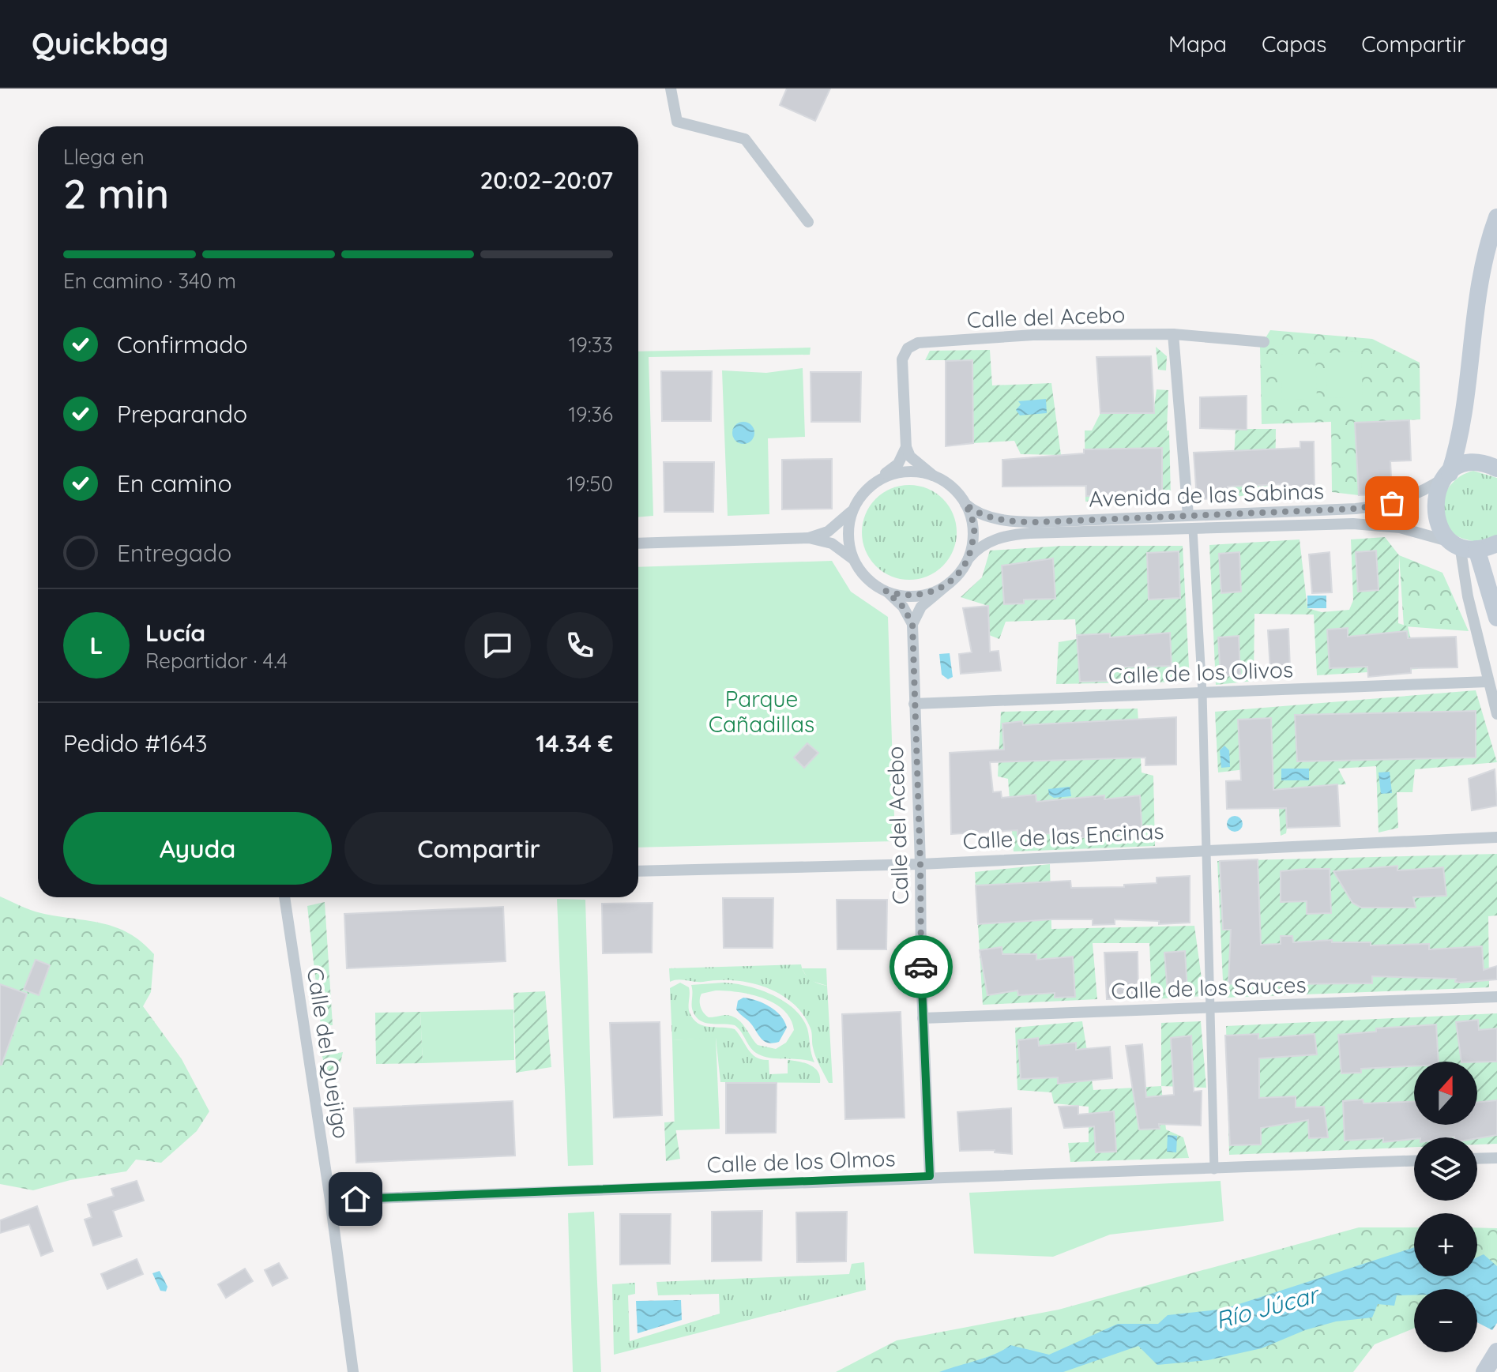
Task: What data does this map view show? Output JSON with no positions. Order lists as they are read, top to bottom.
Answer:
{
  "streets": {
    "street": [
      "Calle del Acebo",
      "Avenida de las Sabinas",
      "Calle de los Olivos",
      "Calle de las Encinas",
      "Calle de los Sauces",
      "Calle del Quejigo",
      "Calle de los Olmos"
    ]
  },
  "crossings": [
    ["Calle del Acebo", "Calle de los Olivos"],
    ["Calle del Acebo", "Calle de las Encinas"],
    ["Calle del Acebo", "Calle de los Sauces"],
    ["Calle del Acebo", "Calle de los Olmos"],
    ["Calle del Quejigo", "Calle de los Olmos"]
  ],
  "water": ["Río Júcar"],
  "parks": ["Parque Cañadillas"],
  "north": "top",
  "page": {
    "header": "Quickbag",
    "nav": ["Mapa", "Capas", "Compartir"],
    "heading": ["2 min", "Llega en", "20:02–20:07"],
    "panel": [
      "Lucía",
      "Repartidor · 4.4",
      "Pedido #1643",
      "14.34 €"
    ],
    "bar": "En camino · 340 m",
    "list": [
      ["Confirmado", "19:33"],
      ["Preparando", "19:36"],
      ["En camino", "19:50"],
      "Entregado"
    ],
    "round": "L",
    "buttons": ["Ayuda", "Compartir"],
    "map_buttons": ["+", "−"]
  }
}
